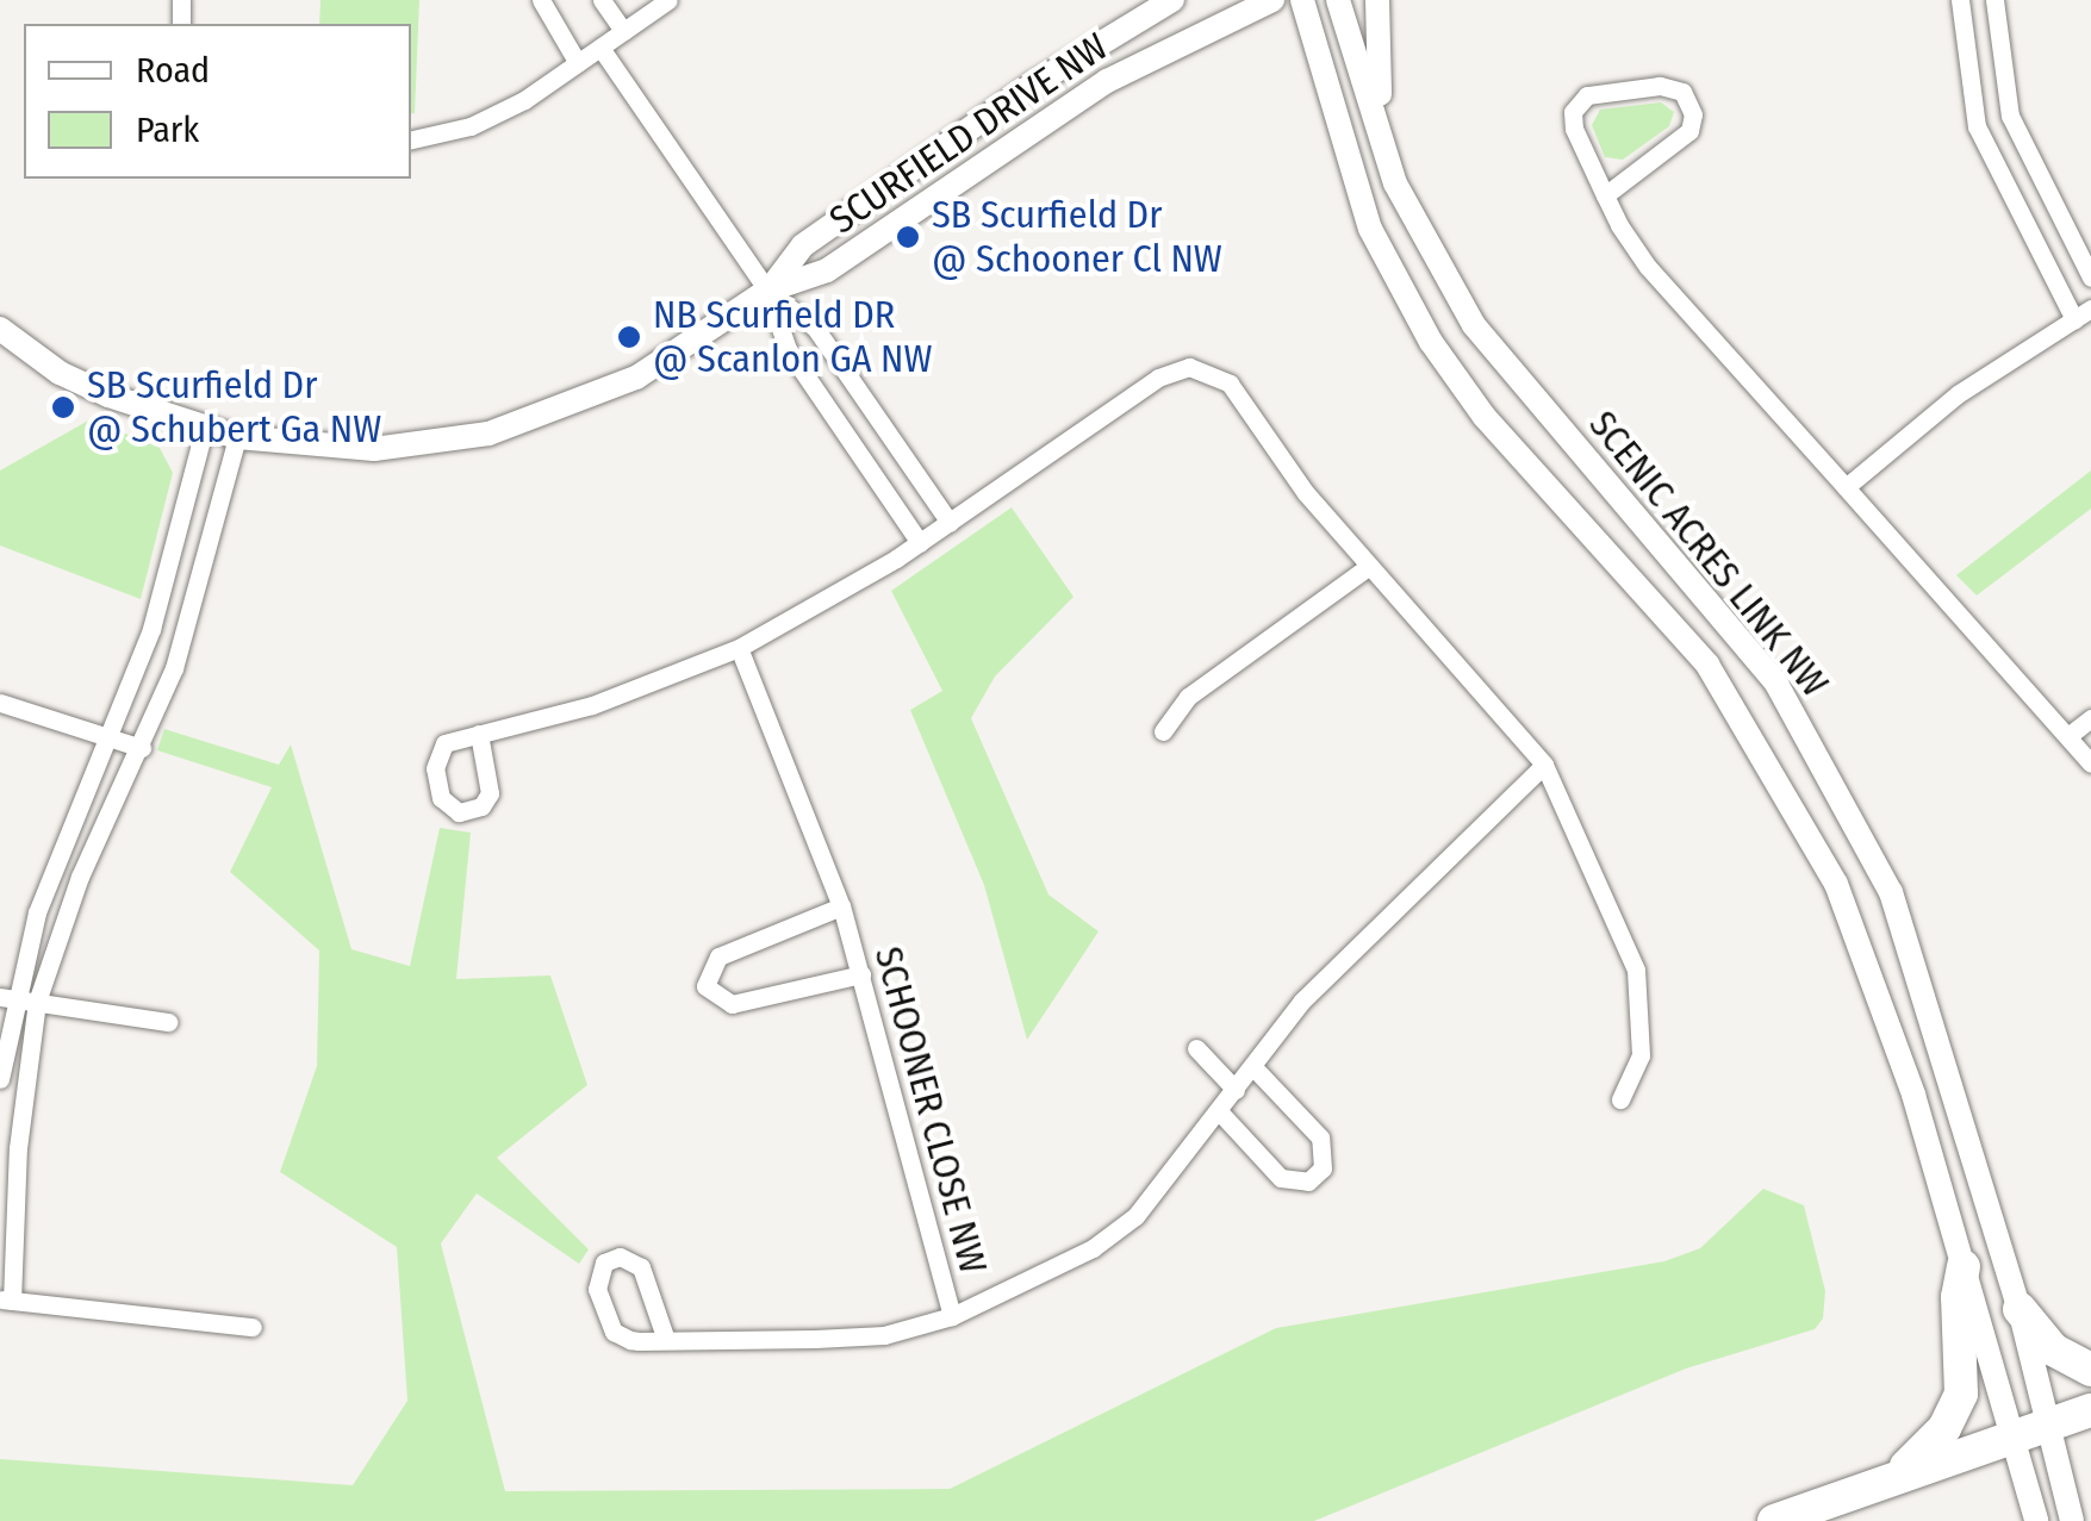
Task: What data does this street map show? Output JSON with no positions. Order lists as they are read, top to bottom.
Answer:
{
  "streets": {
    "street": ["SCURFIELD DRIVE NW", "SCENIC ACRES LINK NW", "SCHOONER CLOSE NW"]
  },
  "places": ["SB Scurfield Dr @ Schooner Cl NW", "NB Scurfield DR @ Scanlon GA NW", "SB Scurfield Dr @ Schubert Ga NW"],
  "legend": ["Road", "Park"]
}
